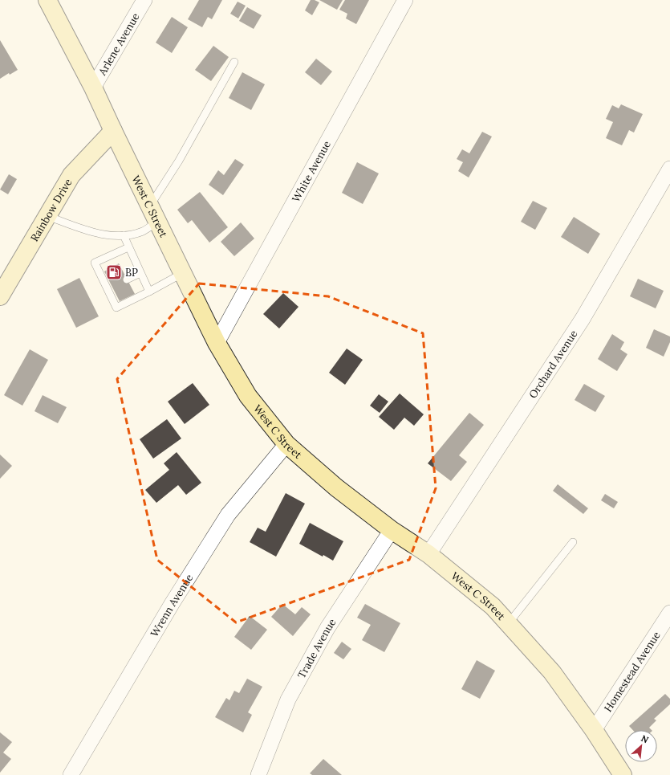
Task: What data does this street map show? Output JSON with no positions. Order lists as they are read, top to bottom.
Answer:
{
  "streets": {
    "main road": ["West C Street", "Rainbow Drive"],
    "street": [
      "Arlene Avenue",
      "White Avenue",
      "Orchard Avenue",
      "Wrenn Avenue",
      "Trade Avenue",
      "Homestead Avenue"
    ]
  },
  "crossings": [
    ["Arlene Avenue", "West C Street"],
    ["White Avenue", "West C Street"],
    ["West C Street", "Rainbow Drive"],
    ["West C Street", "Orchard Avenue"],
    ["West C Street", "Wrenn Avenue"],
    ["West C Street", "Trade Avenue"],
    ["West C Street", "Homestead Avenue"]
  ],
  "places": {
    "fuel station": ["BP"]
  },
  "north": "top right"
}
